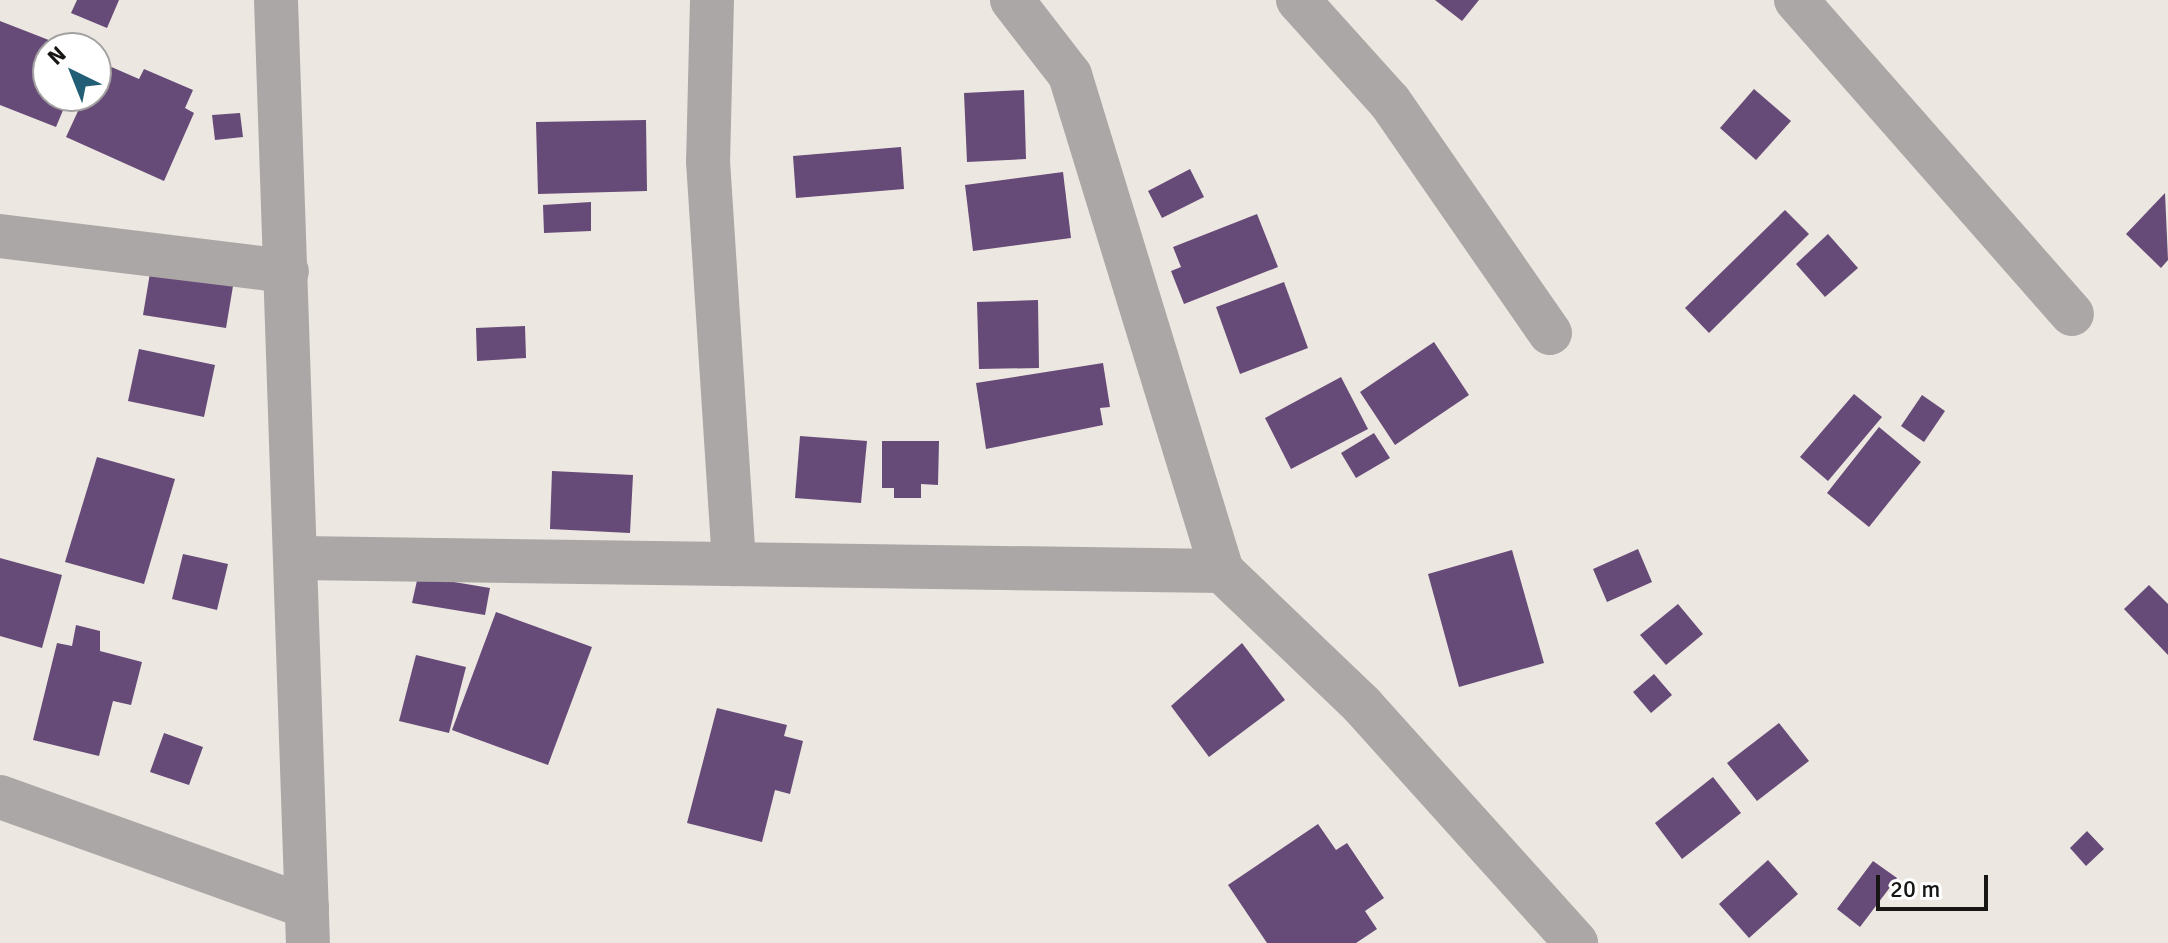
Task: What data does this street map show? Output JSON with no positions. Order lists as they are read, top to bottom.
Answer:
{
  "scale_bar": "20 m",
  "north": "top left"
}
